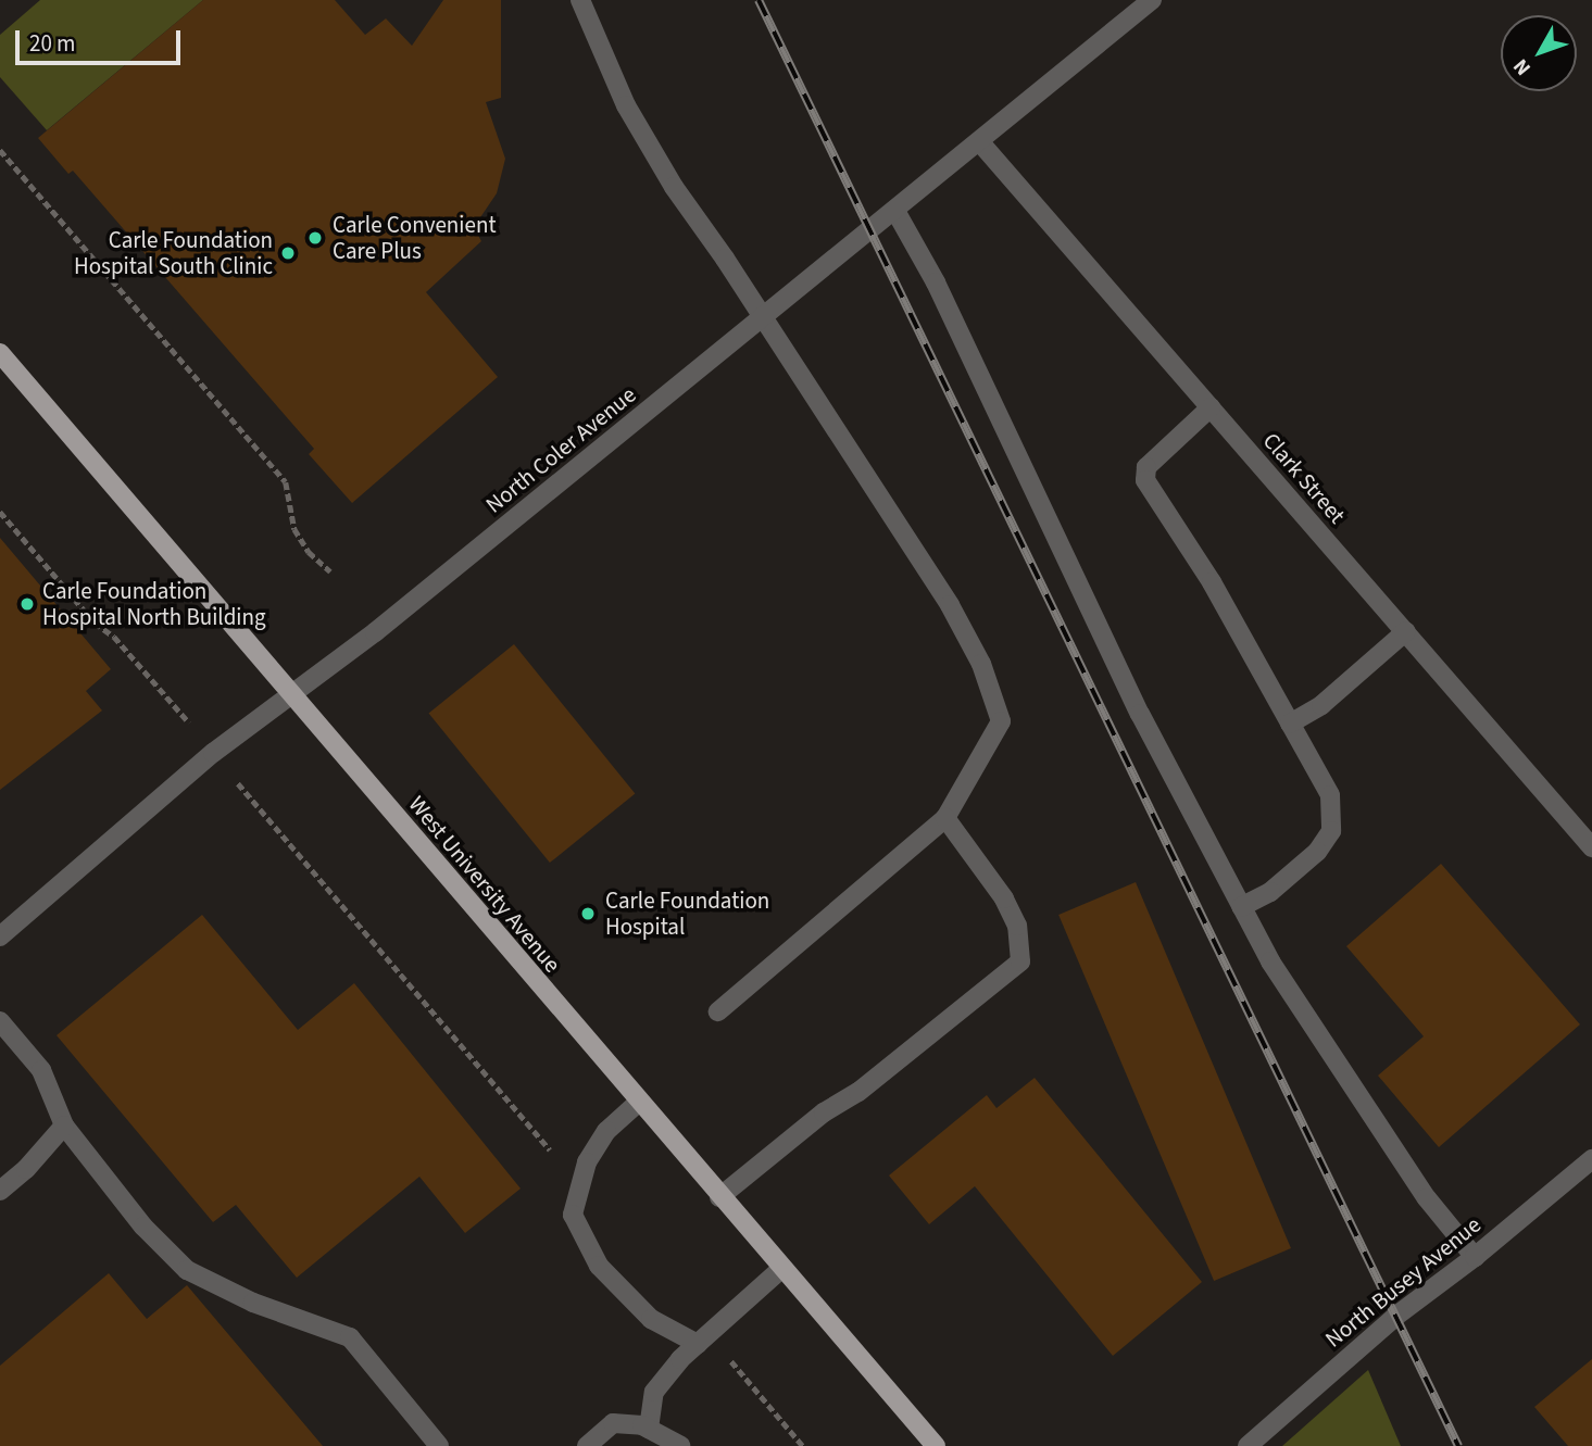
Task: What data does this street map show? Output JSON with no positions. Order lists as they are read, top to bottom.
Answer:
{
  "streets": {
    "main road": ["West University Avenue"],
    "street": ["North Coler Avenue", "Clark Street", "North Busey Avenue"]
  },
  "crossings": [
    ["North Coler Avenue", "Clark Street"],
    ["North Coler Avenue", "West University Avenue"]
  ],
  "places": [
    "Carle Convenient Care Plus",
    "Carle Foundation Hospital South Clinic",
    "Carle Foundation Hospital North Building",
    "Carle Foundation Hospital"
  ],
  "scale_bar": "20 m",
  "north": "bottom left"
}
